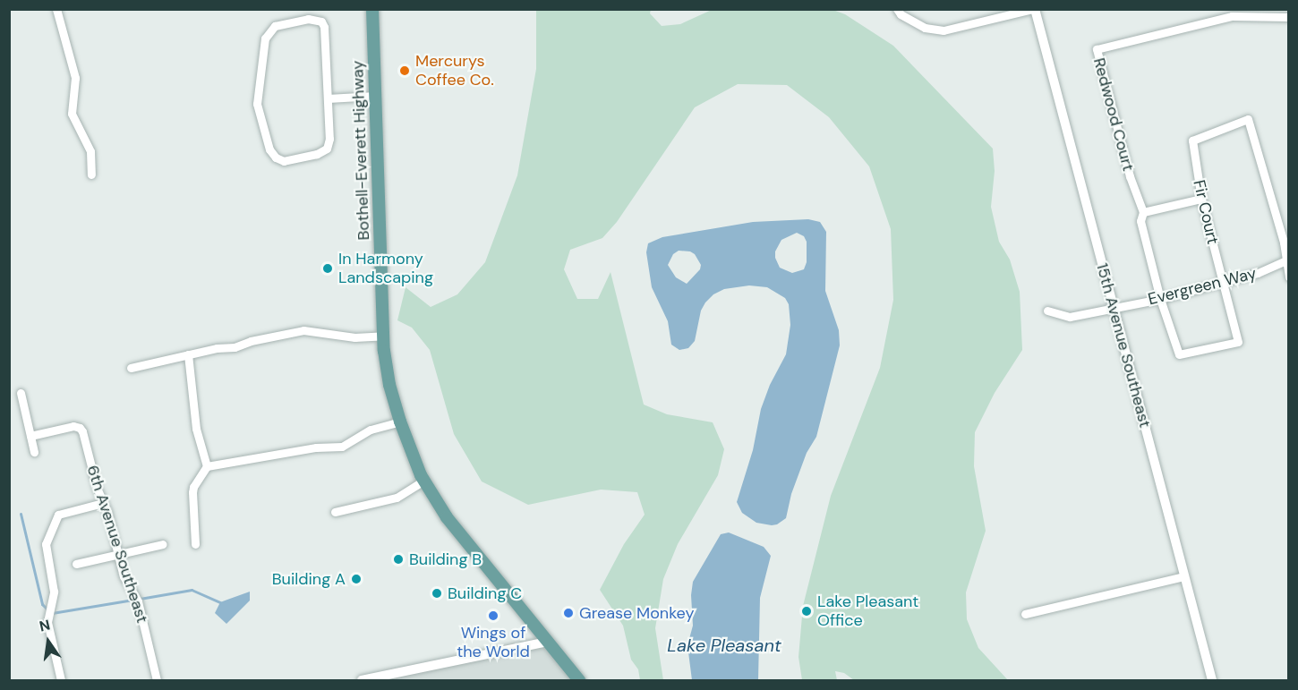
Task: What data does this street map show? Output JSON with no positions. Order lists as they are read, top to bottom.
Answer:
{
  "streets": {
    "main road": ["Bothell-Everett Highway"],
    "street": [
      "Redwood Court",
      "Fir Court",
      "Evergreen Way",
      "15th Avenue Southeast",
      "6th Avenue Southeast"
    ]
  },
  "crossings": [
    ["Fir Court", "Evergreen Way"],
    ["Evergreen Way", "15th Avenue Southeast"]
  ],
  "water": ["Lake Pleasant"],
  "places": [
    "Mercurys Coffee Co.",
    "In Harmony Landscaping",
    "Building B",
    "Building A",
    "Building C",
    "Lake Pleasant Office",
    "Grease Monkey",
    "Wings of the World"
  ],
  "north": "top"
}
